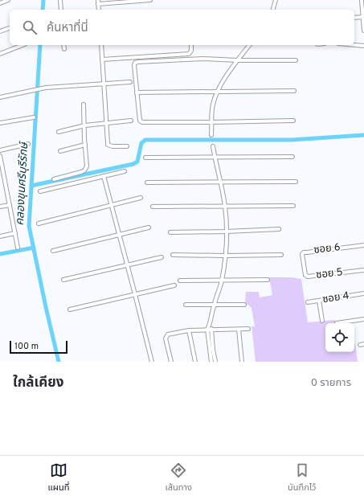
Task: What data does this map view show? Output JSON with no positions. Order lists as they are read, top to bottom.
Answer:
{
  "streets": {
    "street": ["ซอย 6", "ซอย 5", "ซอย 4"]
  },
  "crossings": [
    ["ซอย 6", "ซอย 5"]
  ],
  "water": ["คลองขุนศรีบุรีรักษ์"],
  "scale_bar": "100 m",
  "page": {
    "search": "ค้นหาที่นี่",
    "scale": "100 m",
    "heading": ["ใกล้เคียง", "0 รายการ"],
    "nav": ["แผนที่", "เส้นทาง", "บันทึกไว้"]
  }
}
